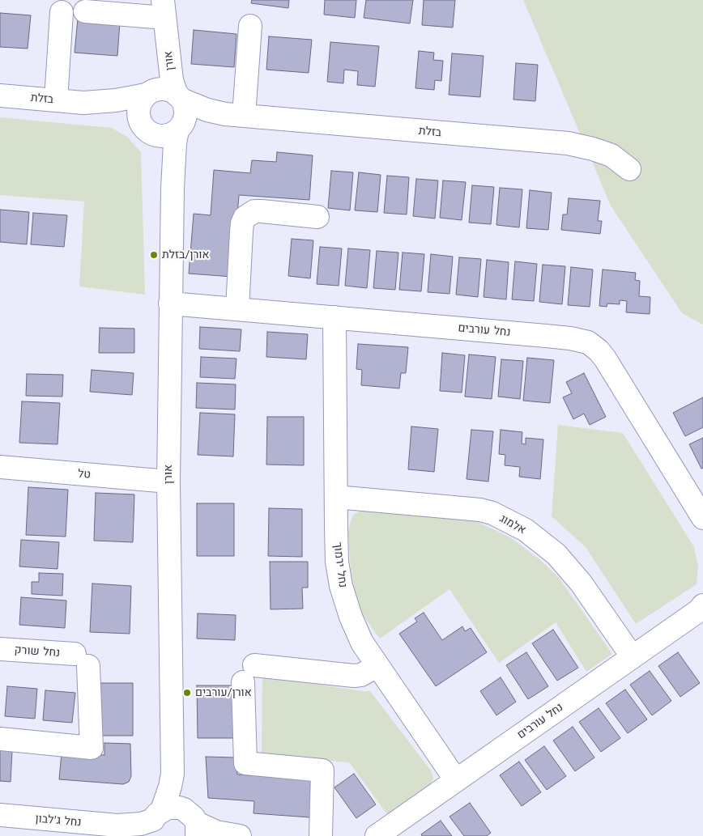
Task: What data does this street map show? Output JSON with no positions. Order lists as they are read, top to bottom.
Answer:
{
  "streets": {
    "street": [
      "אורן",
      "בזלת",
      "נחל עורבים",
      "טל",
      "אלמוג",
      "נחל ירמוך",
      "נחל שורק",
      "נחל ג'לבון"
    ]
  },
  "crossings": [
    ["אורן", "בזלת"],
    ["אורן", "נחל עורבים"],
    ["אורן", "טל"],
    ["אורן", "נחל ג'לבון"],
    ["נחל עורבים", "אלמוג"],
    ["נחל עורבים", "נחל ירמוך"],
    ["אלמוג", "נחל ירמוך"]
  ],
  "places": ["אורן/בזלת", "אורן/עורבים"]
}
